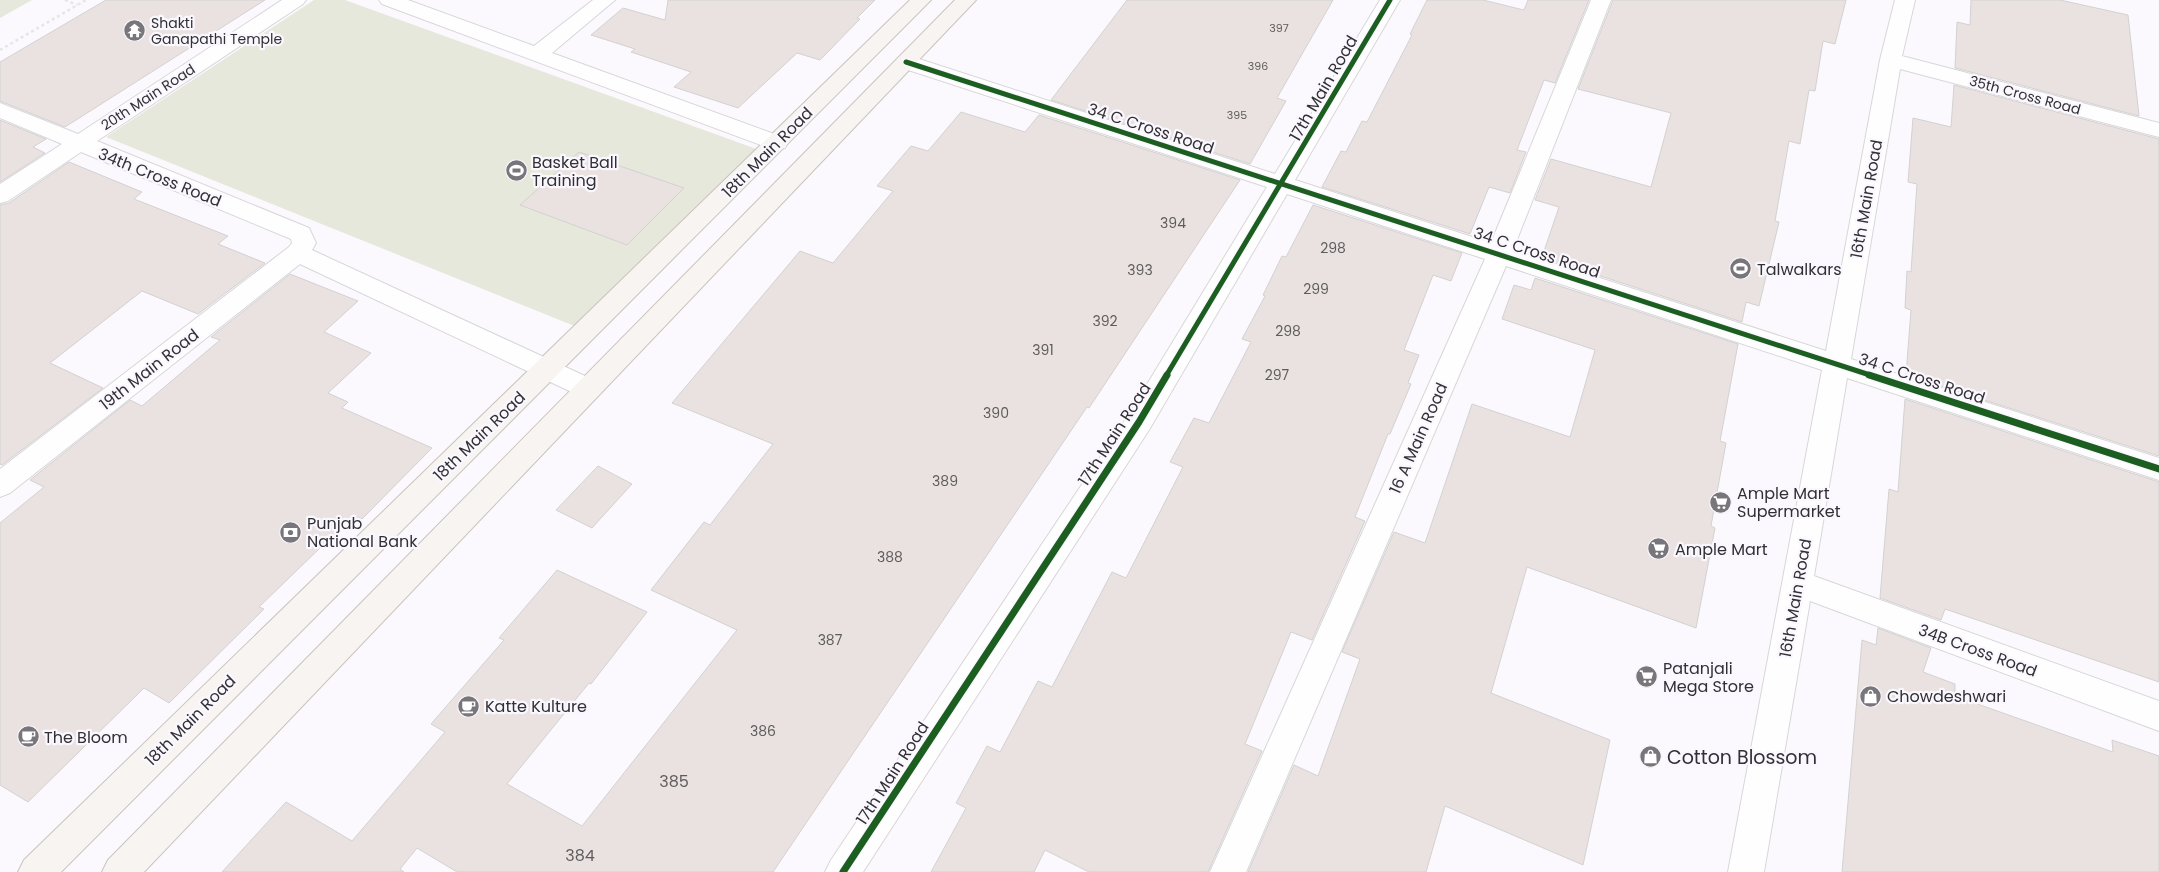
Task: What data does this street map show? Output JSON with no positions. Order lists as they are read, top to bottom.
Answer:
{
  "streets": {
    "main road": ["18th Main Road"],
    "street": [
      "17th Main Road",
      "35th Cross Road",
      "20th Main Road",
      "34 C Cross Road",
      "34th Cross Road",
      "16th Main Road",
      "19th Main Road",
      "16 A Main Road",
      "34B Cross Road"
    ]
  },
  "crossings": [
    ["17th Main Road", "34 C Cross Road"],
    ["35th Cross Road", "16th Main Road"],
    ["20th Main Road", "34th Cross Road"],
    ["34 C Cross Road", "16th Main Road"],
    ["34 C Cross Road", "16 A Main Road"],
    ["34th Cross Road", "19th Main Road"],
    ["16th Main Road", "34B Cross Road"]
  ],
  "places": {
    "temple": ["Shakti Ganapathi Temple"],
    "sports": ["Basket Ball Training", "Talwalkars"],
    "supermarket": ["Ample Mart Supermarket", "Ample Mart", "Patanjali Mega Store"],
    "bank": ["Punjab National Bank"],
    "shop": ["Chowdeshwari", "Cotton Blossom"],
    "cafe": ["Katte Kulture", "The Bloom"]
  },
  "house_numbers": [
    "397",
    "396",
    "395",
    "394",
    "298",
    "393",
    "299",
    "392",
    "298",
    "391",
    "297",
    "390",
    "389",
    "388",
    "387",
    "386",
    "385",
    "384"
  ]
}
